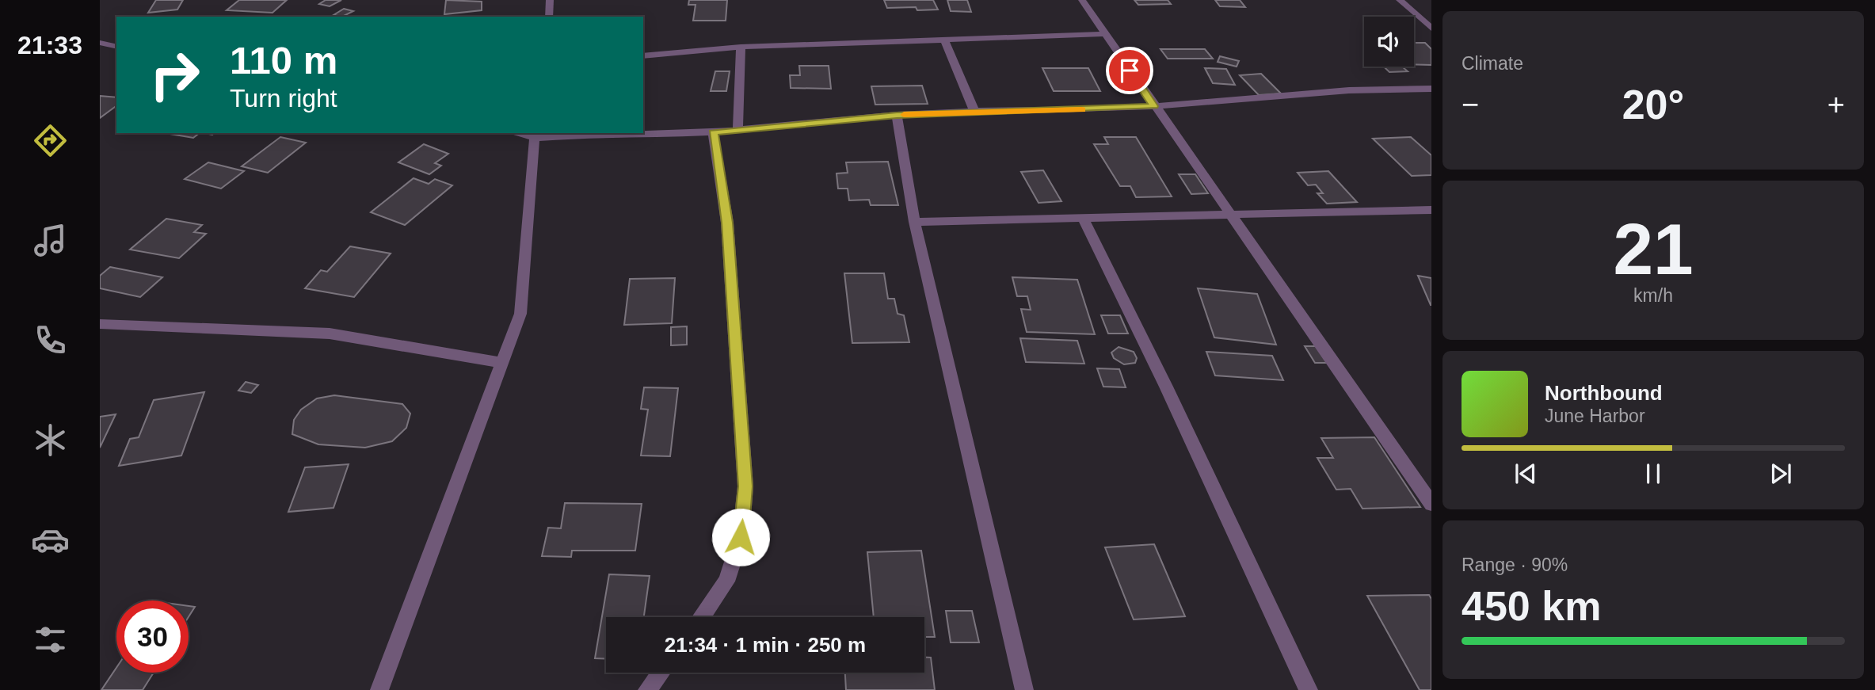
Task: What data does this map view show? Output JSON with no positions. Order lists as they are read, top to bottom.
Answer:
{
  "page": {
    "tabs": "21:33",
    "tile": [
      "Climate",
      ["21", "km/h"],
      ["Range · 90%", "450 km"]
    ],
    "turn": ["110 m", "Turn right"],
    "heat": ["−", "20°", "+"],
    "song": ["Northbound", "June Harbor"],
    "limit": "30",
    "trip": "21:34 · 1 min · 250 m"
  }
}
